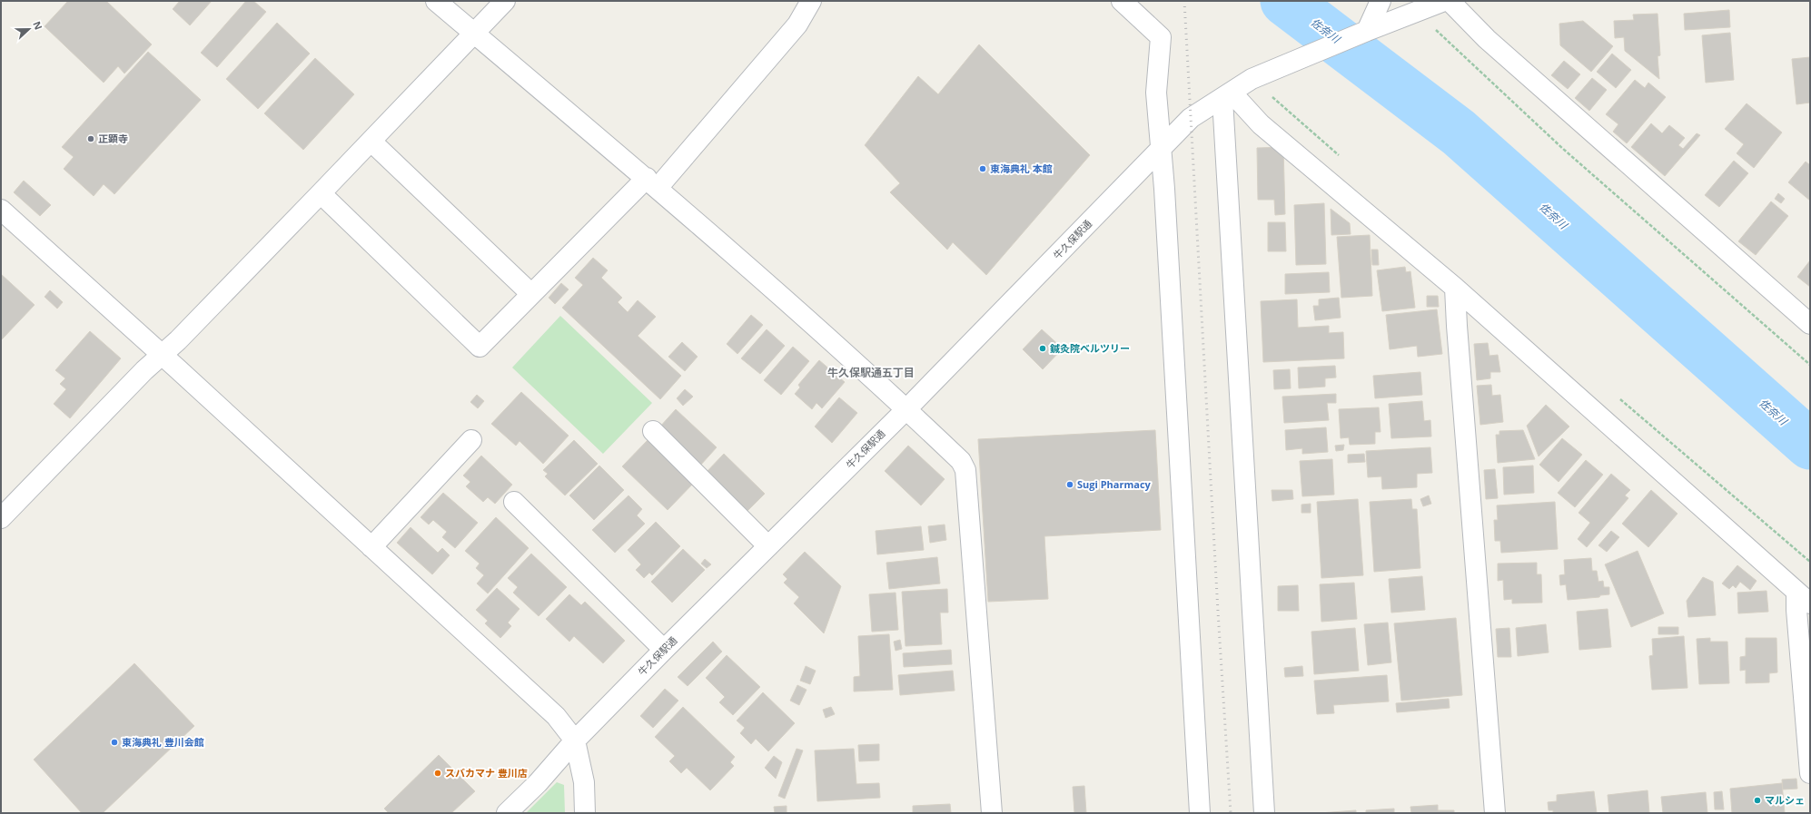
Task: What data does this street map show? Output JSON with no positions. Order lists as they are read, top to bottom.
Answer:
{
  "streets": {
    "street": ["牛久保駅通"]
  },
  "districts": ["牛久保駅通五丁目"],
  "water": ["佐奈川"],
  "places": [
    "正顕寺",
    "東海典礼 本館",
    "鍼灸院ベルツリー",
    "Sugi Pharmacy",
    "東海典礼 豊川会館",
    "スバカマナ 豊川店",
    "マルシェ"
  ],
  "north": "right"
}
